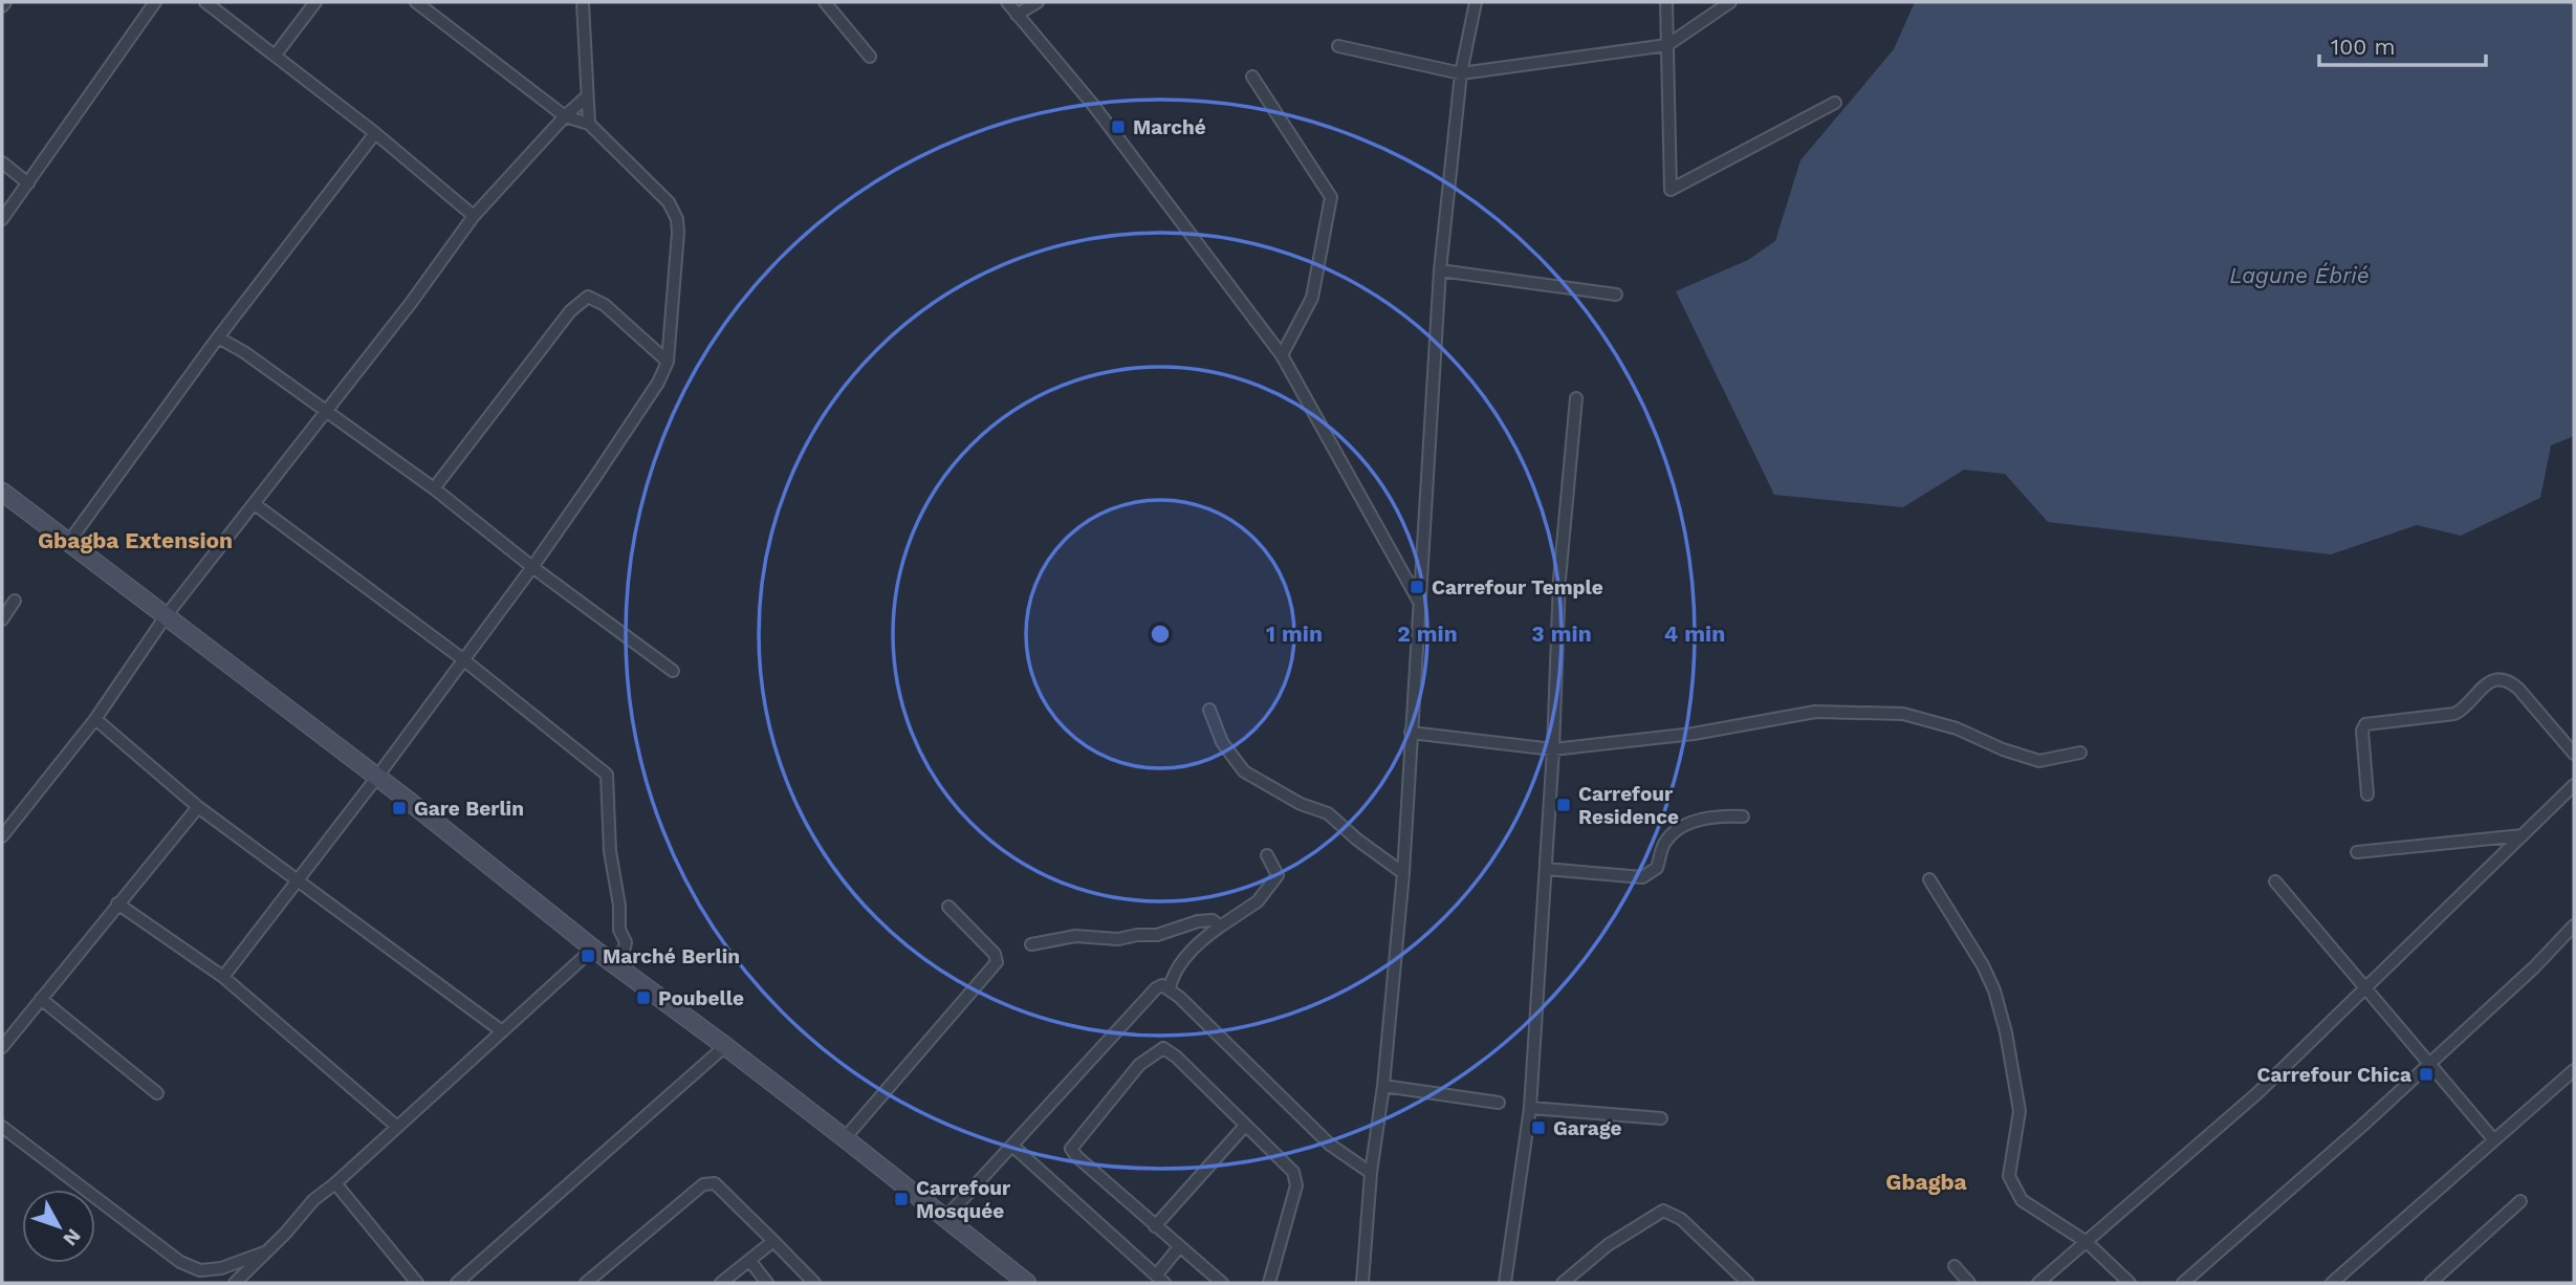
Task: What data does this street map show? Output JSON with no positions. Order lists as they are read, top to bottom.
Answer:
{
  "districts": ["Gbagba Extension", "Gbagba"],
  "water": ["Lagune Ébrié"],
  "places": {
    "transit": [
      "Marché",
      "Carrefour Temple",
      "Carrefour Residence",
      "Gare Berlin",
      "Marché Berlin",
      "Poubelle",
      "Carrefour Chica",
      "Garage",
      "Carrefour Mosquée"
    ]
  },
  "scale_bar": "100 m",
  "north": "bottom right",
  "rings": [
    "1 min",
    "2 min",
    "3 min",
    "4 min"
  ]
}
